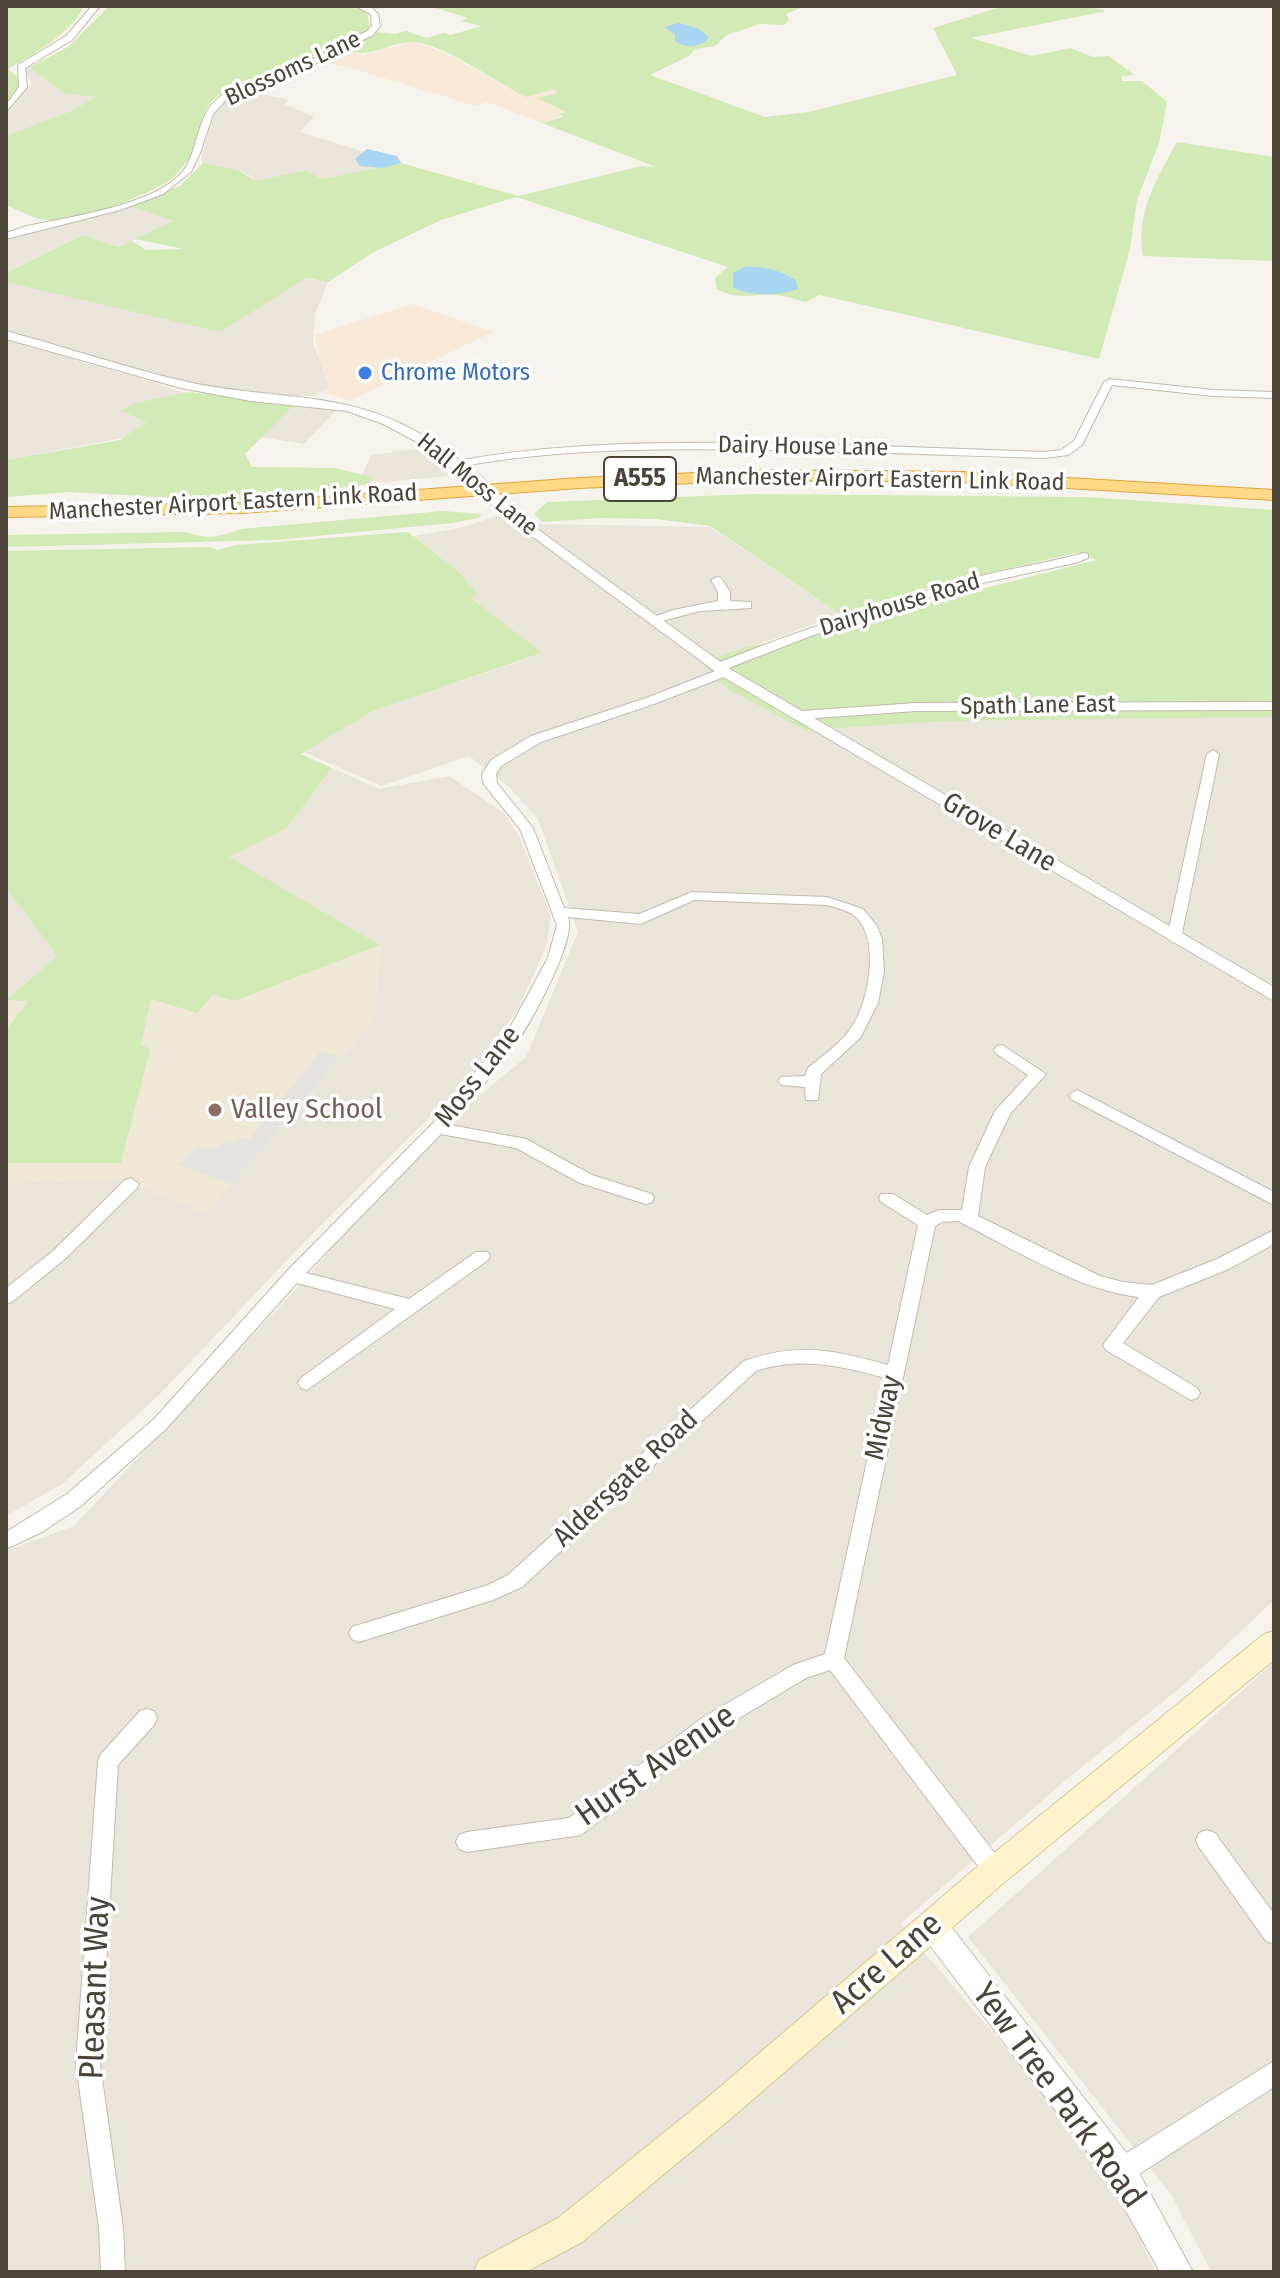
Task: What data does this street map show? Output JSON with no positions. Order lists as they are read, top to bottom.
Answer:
{
  "streets": {
    "highway": ["A555", "Manchester Airport Eastern Link Road"],
    "main road": ["Acre Lane"],
    "street": [
      "Blossoms Lane",
      "Dairy House Lane",
      "Hall Moss Lane",
      "Dairyhouse Road",
      "Spath Lane East",
      "Grove Lane",
      "Moss Lane",
      "Midway",
      "Aldersgate Road",
      "Hurst Avenue",
      "Pleasant Way",
      "Yew Tree Park Road"
    ]
  },
  "crossings": [
    ["Dairy House Lane", "Hall Moss Lane"],
    ["Hall Moss Lane", "Dairyhouse Road"],
    ["Hall Moss Lane", "Grove Lane"],
    ["Hall Moss Lane", "Moss Lane"],
    ["Dairyhouse Road", "Grove Lane"],
    ["Dairyhouse Road", "Moss Lane"],
    ["Spath Lane East", "Grove Lane"],
    ["Grove Lane", "Moss Lane"],
    ["Midway", "Aldersgate Road"],
    ["Midway", "Hurst Avenue"],
    ["Acre Lane", "Yew Tree Park Road"]
  ],
  "places": ["Chrome Motors", "Valley School"]
}
